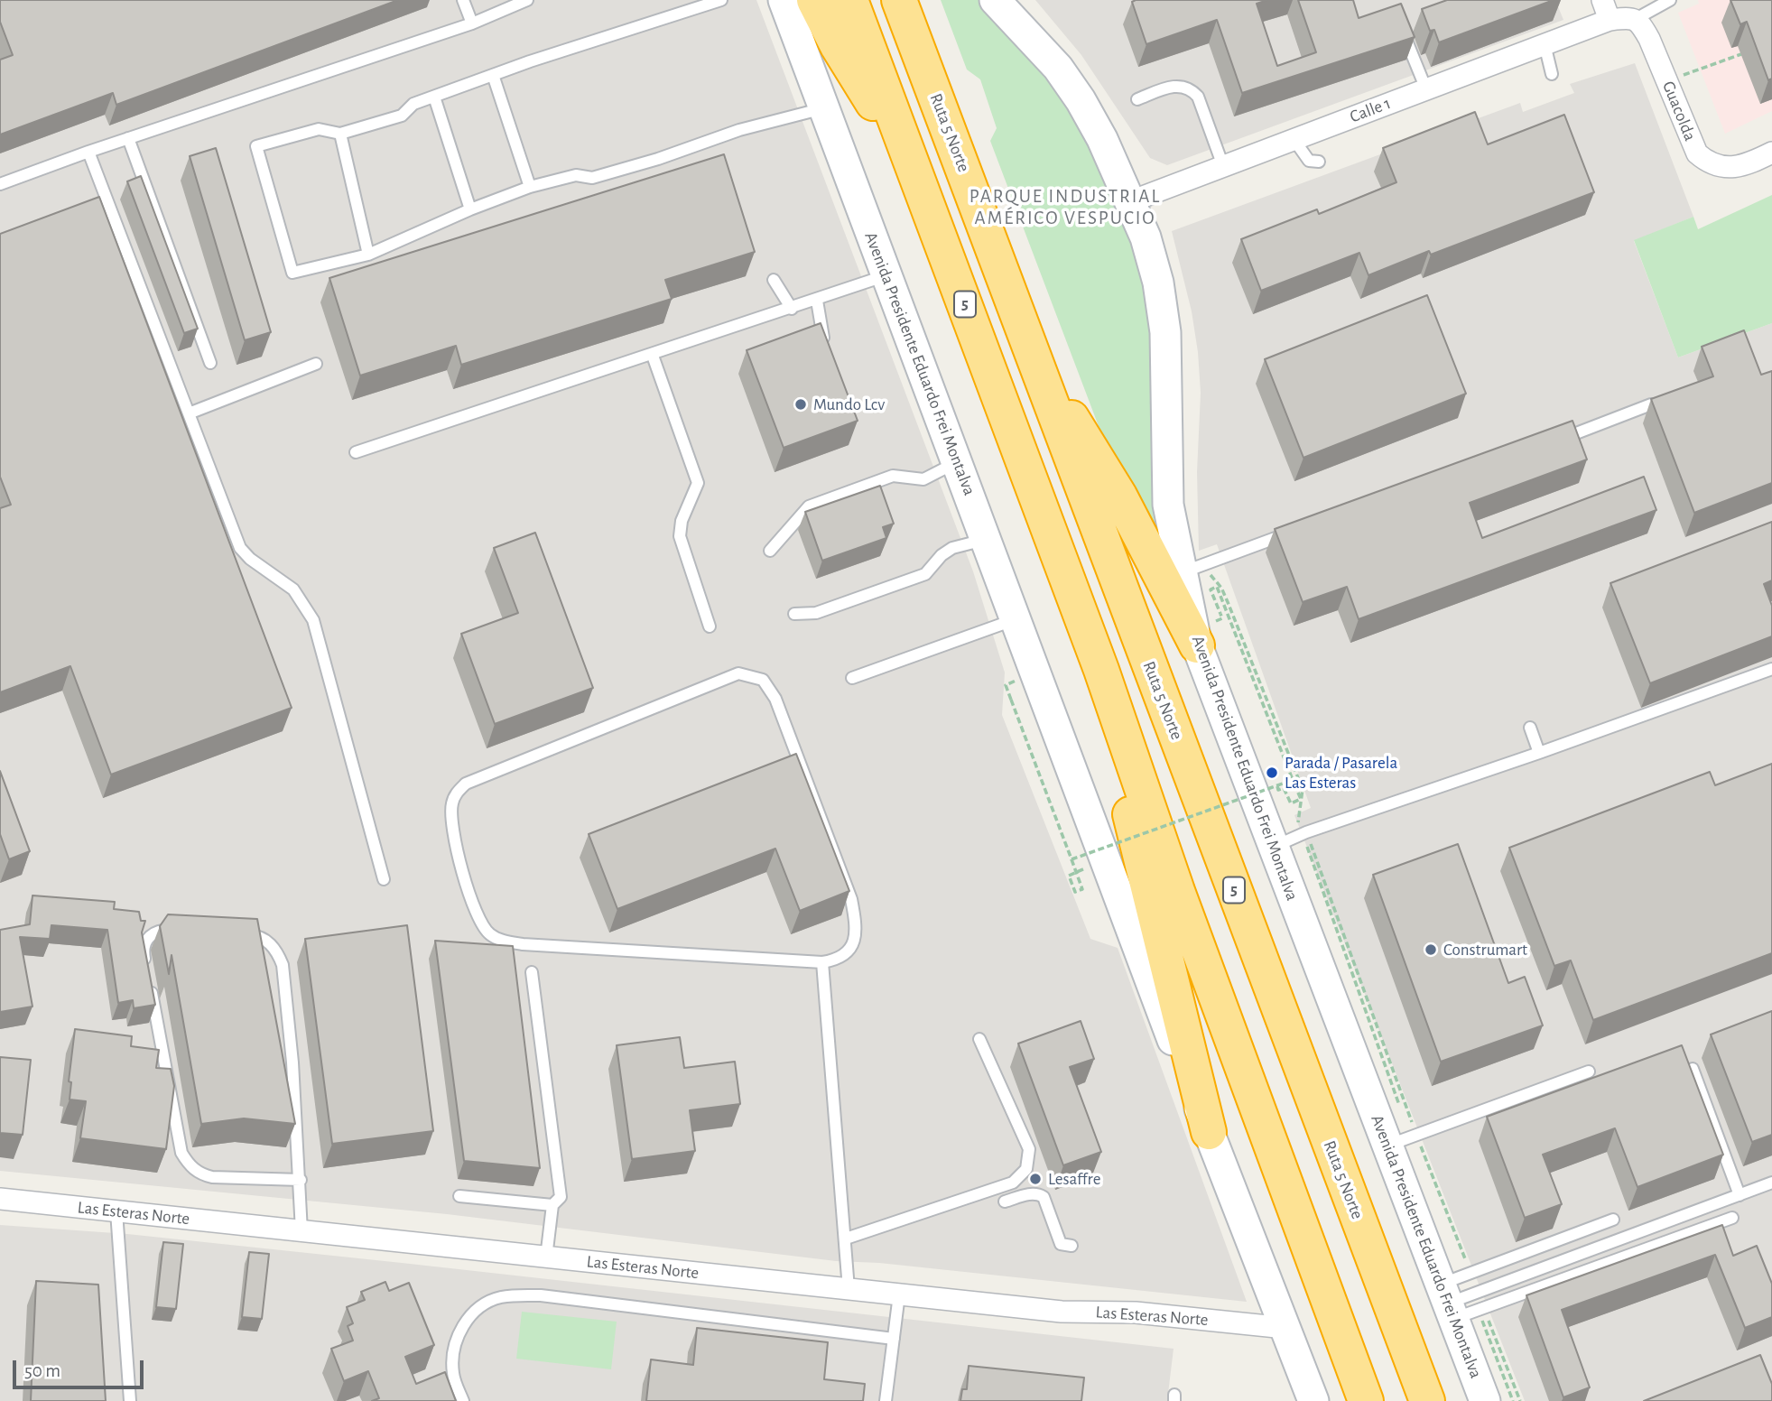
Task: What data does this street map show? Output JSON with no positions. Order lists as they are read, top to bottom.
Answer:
{
  "streets": {
    "highway": ["Ruta 5 Norte", "5"],
    "main road": ["Avenida Presidente Eduardo Frei Montalva"],
    "street": ["Calle 1", "Guacolda", "Las Esteras Norte"]
  },
  "crossings": [
    ["Calle 1", "Avenida Presidente Eduardo Frei Montalva"],
    ["Avenida Presidente Eduardo Frei Montalva", "Las Esteras Norte"]
  ],
  "districts": ["PARQUE INDUSTRIAL AMÉRICO VESPUCIO"],
  "places": [
    "Mundo Lcv",
    "Parada / Pasarela Las Esteras",
    "Construmart",
    "Lesaffre"
  ],
  "scale_bar": "50 m"
}
